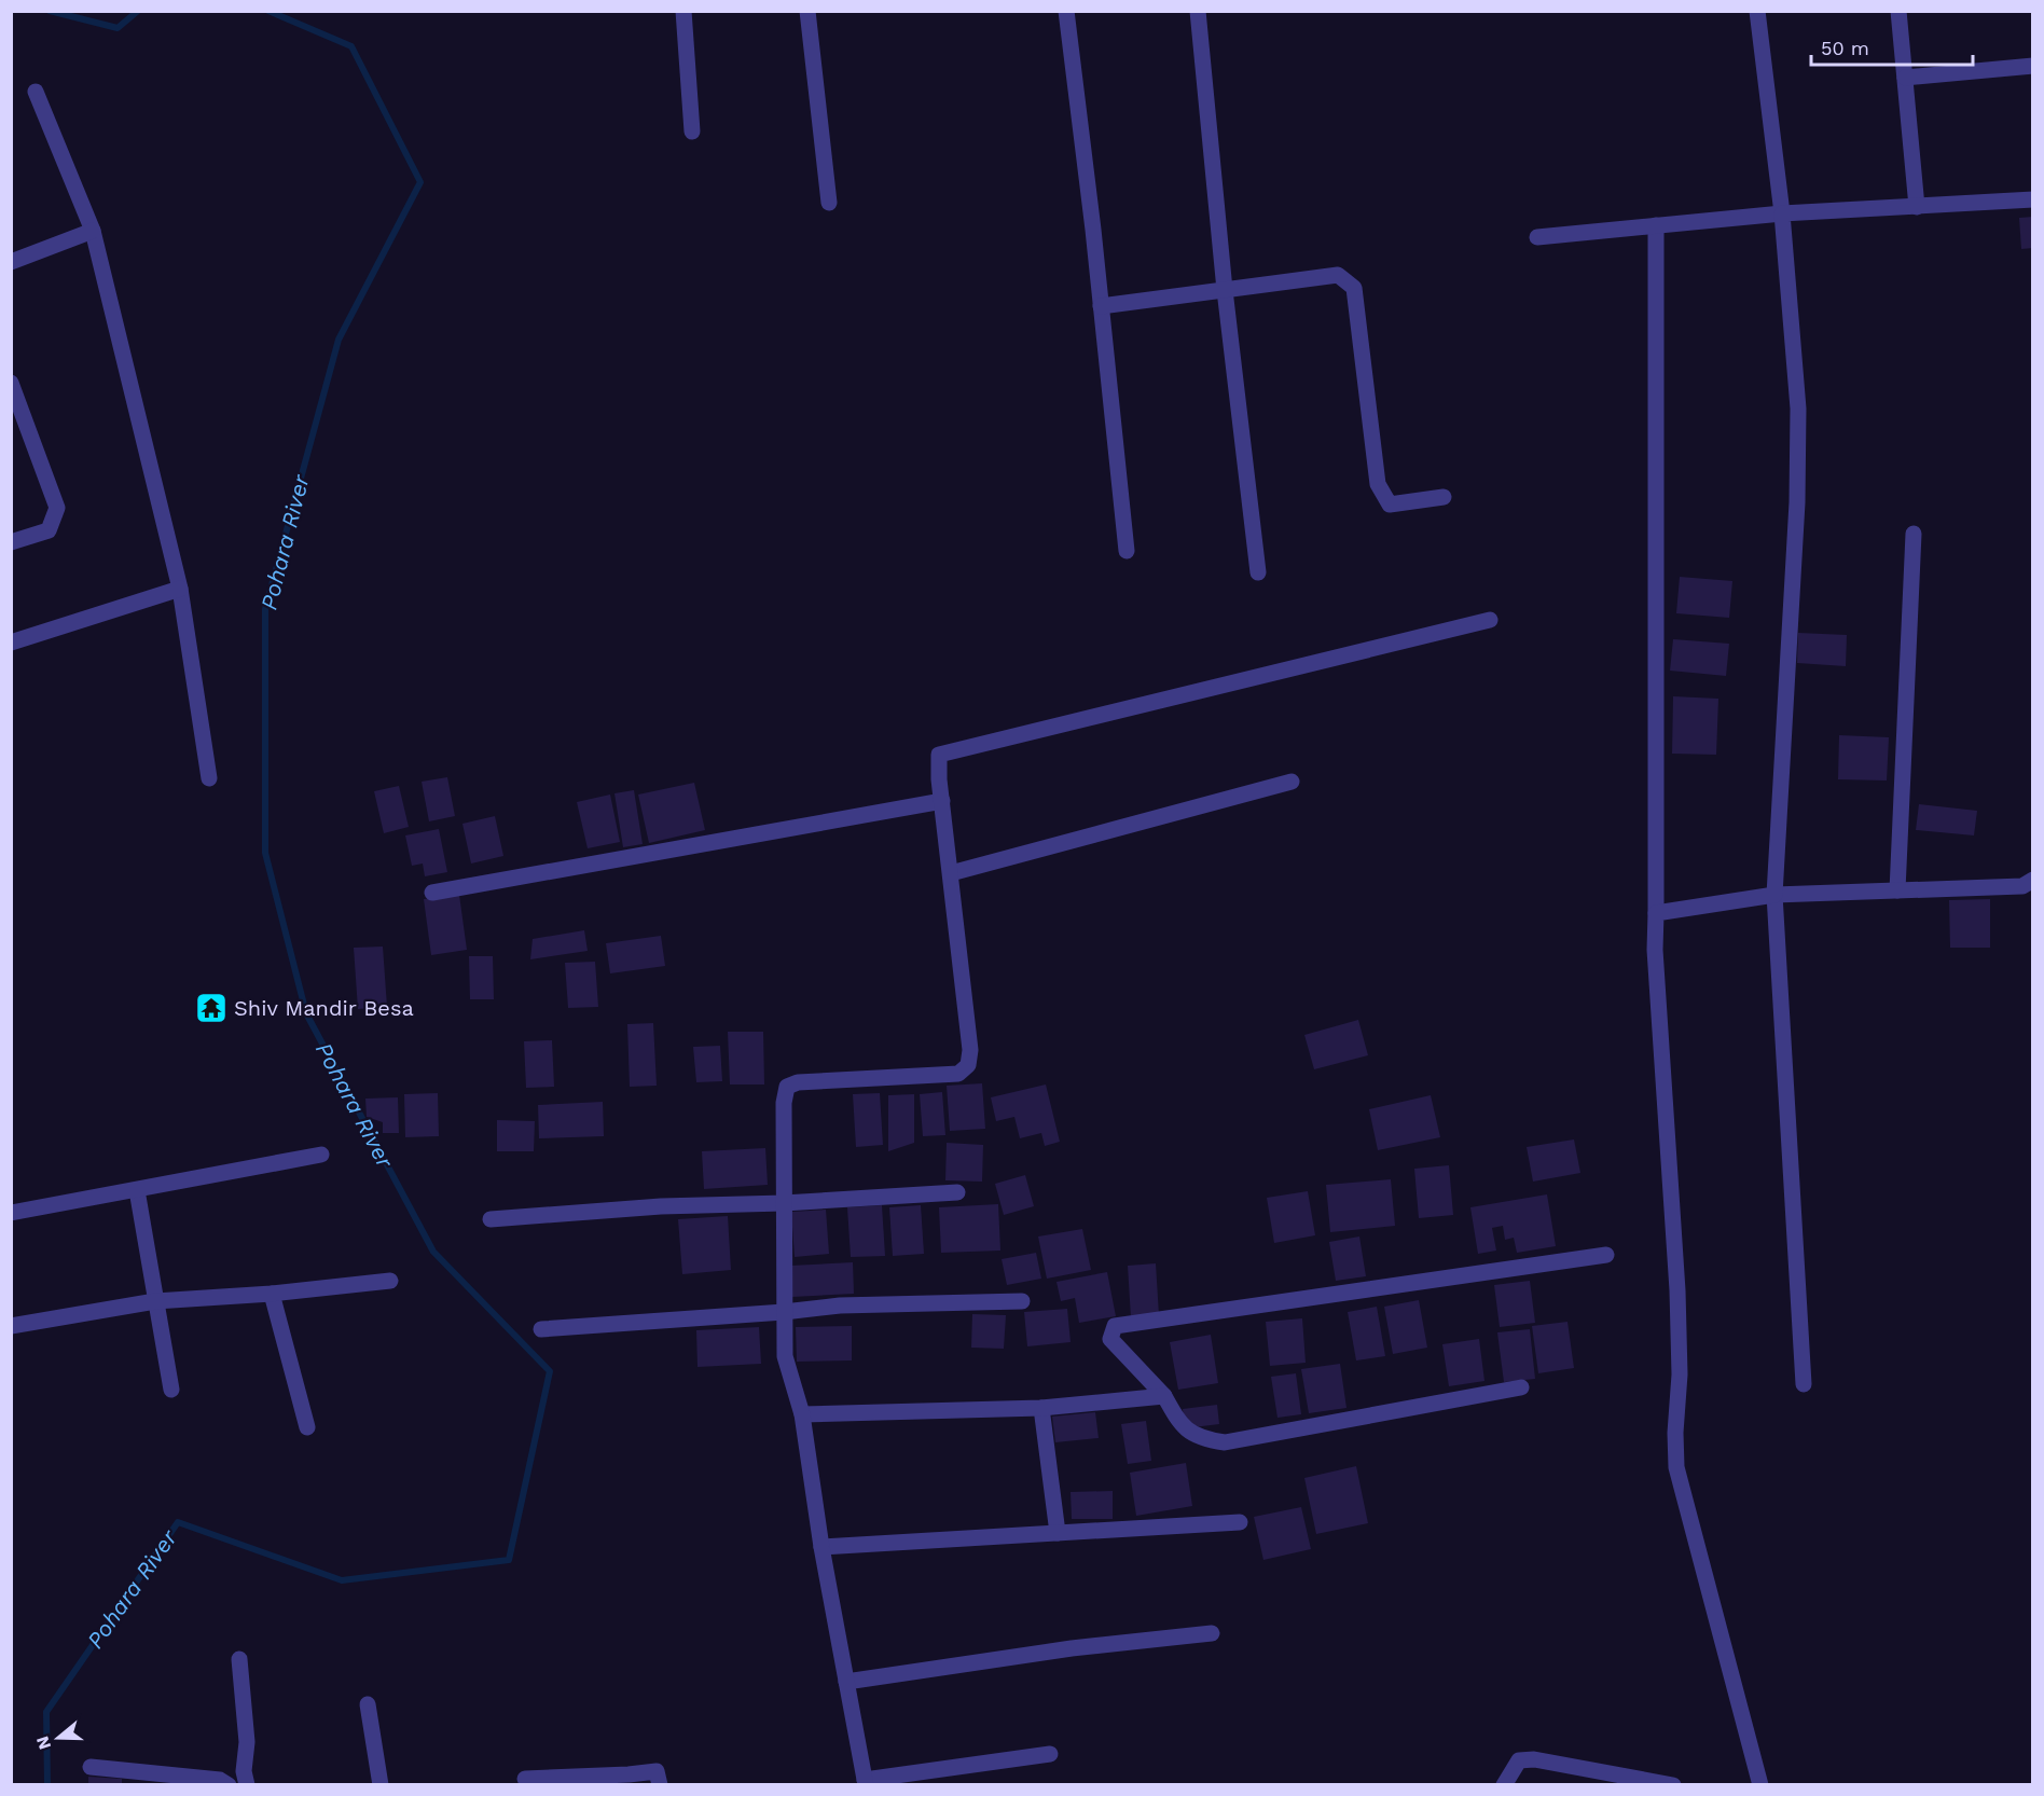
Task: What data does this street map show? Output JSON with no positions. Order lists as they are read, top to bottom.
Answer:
{
  "water": ["Pohara River"],
  "places": {
    "temple": ["Shiv Mandir Besa"]
  },
  "scale_bar": "50 m",
  "north": "left"
}
